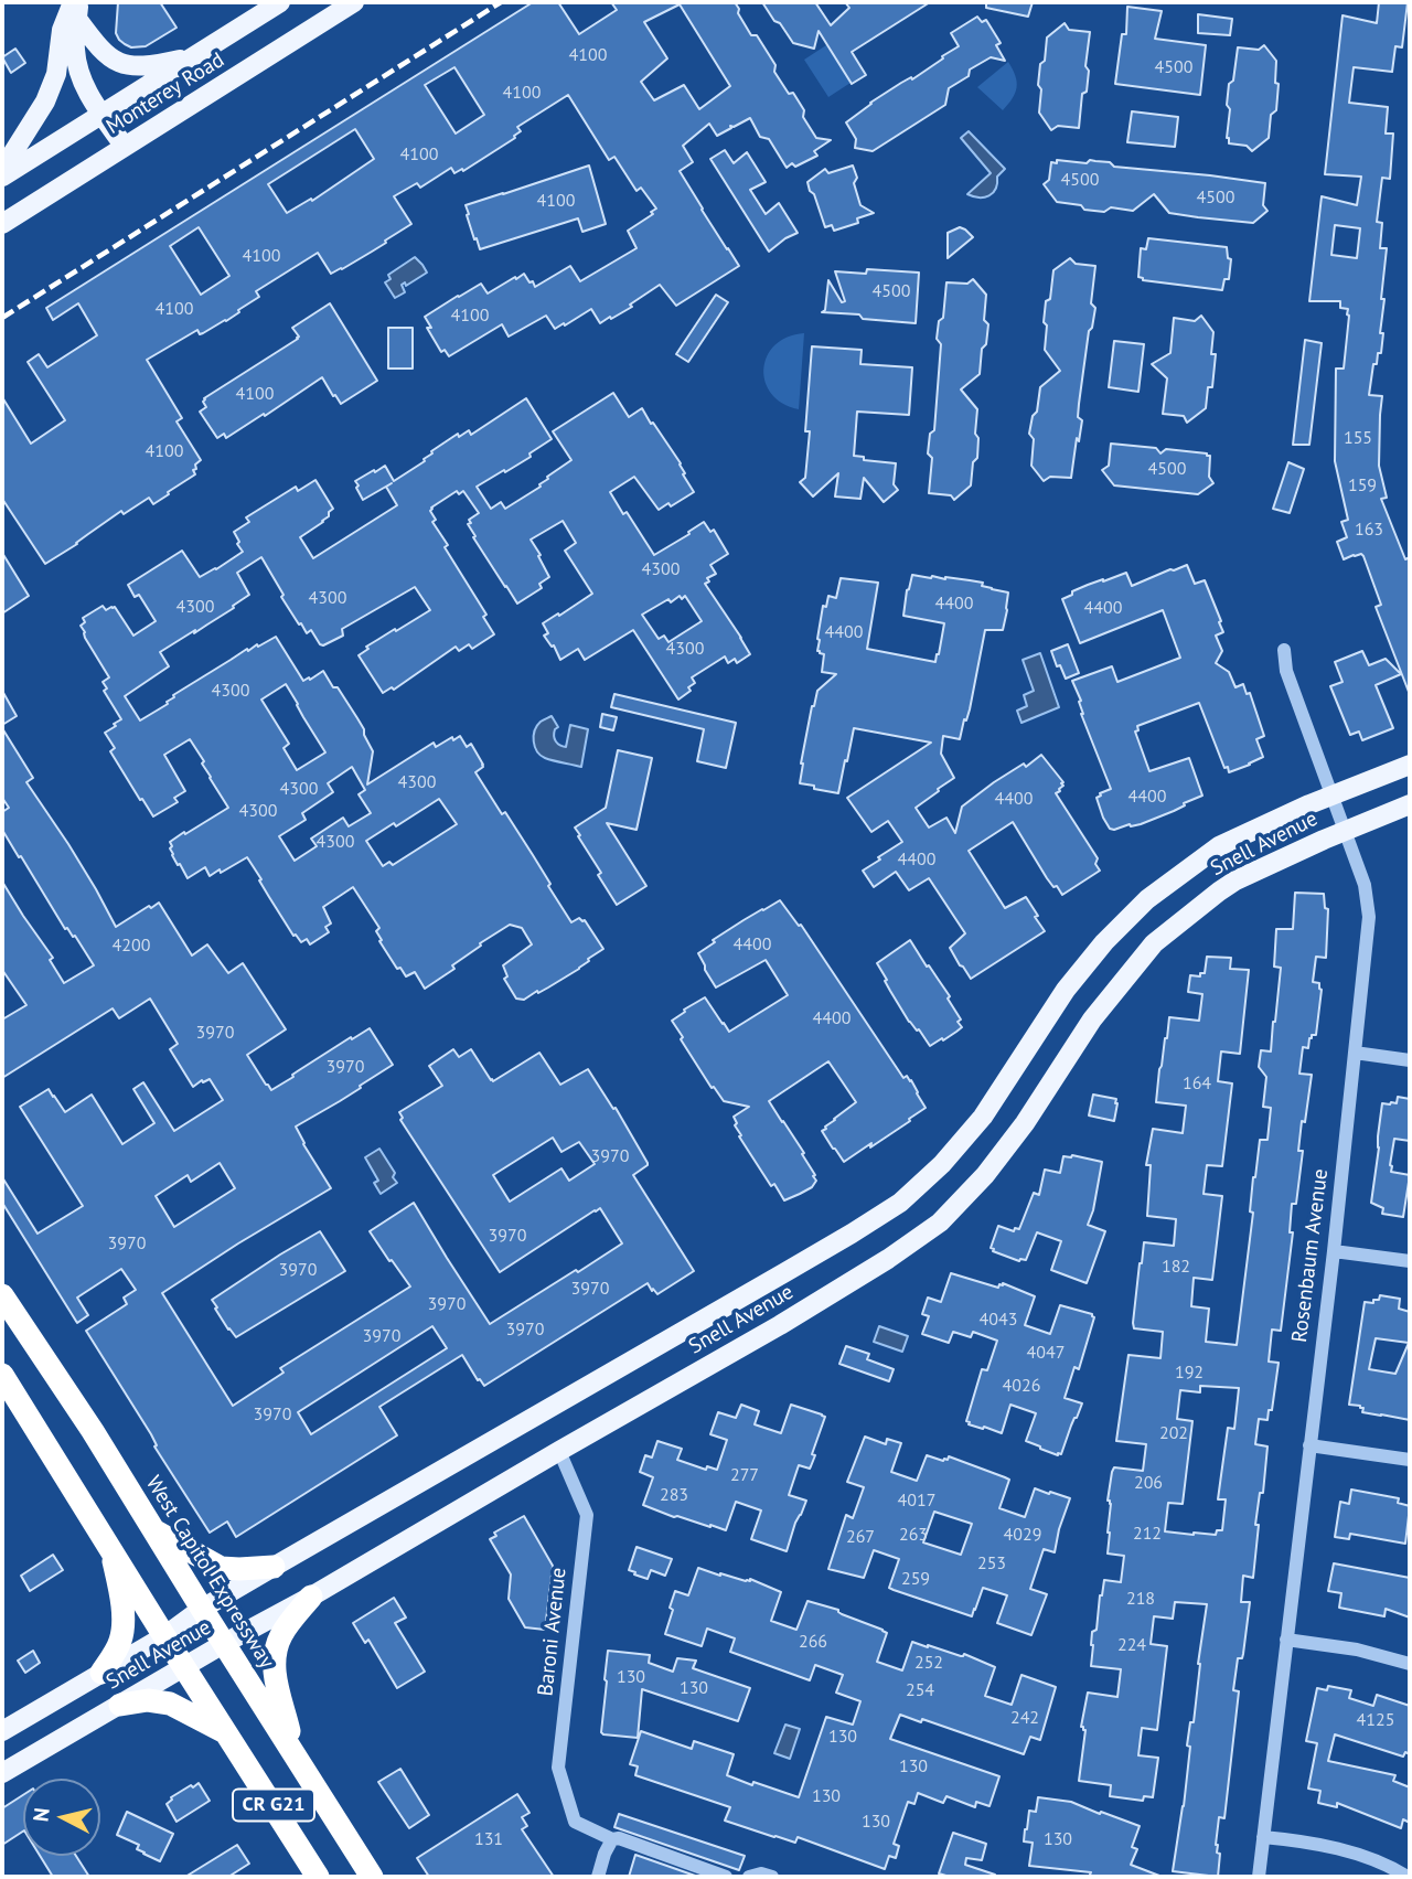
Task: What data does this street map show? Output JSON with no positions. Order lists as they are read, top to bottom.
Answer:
{
  "streets": {
    "highway": ["West Capitol Expressway", "CR G21"],
    "main road": ["Monterey Road", "Snell Avenue"],
    "street": ["Rosenbaum Avenue", "Baroni Avenue"]
  },
  "crossings": [
    ["Snell Avenue", "Rosenbaum Avenue"],
    ["Snell Avenue", "West Capitol Expressway"],
    ["Snell Avenue", "Baroni Avenue"],
    ["Snell Avenue", "CR G21"]
  ],
  "house_numbers": [
    "4100",
    "4500",
    "4100",
    "4100",
    "4500",
    "4500",
    "4100",
    "4100",
    "4500",
    "4100",
    "4100",
    "4100",
    "155",
    "4100",
    "4500",
    "159",
    "163",
    "4300",
    "4300",
    "4400",
    "4300",
    "4400",
    "4400",
    "4300",
    "4300",
    "4300",
    "4300",
    "4400",
    "4400",
    "4300",
    "4300",
    "4400",
    "4400",
    "4200",
    "4400",
    "3970",
    "3970",
    "164",
    "3970",
    "3970",
    "3970",
    "182",
    "3970",
    "3970",
    "3970",
    "4043",
    "3970",
    "3970",
    "4047",
    "192",
    "4026",
    "3970",
    "202",
    "277",
    "206",
    "283",
    "4017",
    "212",
    "263",
    "4029",
    "267",
    "253",
    "259",
    "218",
    "266",
    "224",
    "252",
    "130",
    "130",
    "254",
    "242",
    "4125",
    "130",
    "130",
    "130",
    "130",
    "131",
    "130"
  ],
  "north": "left"
}
